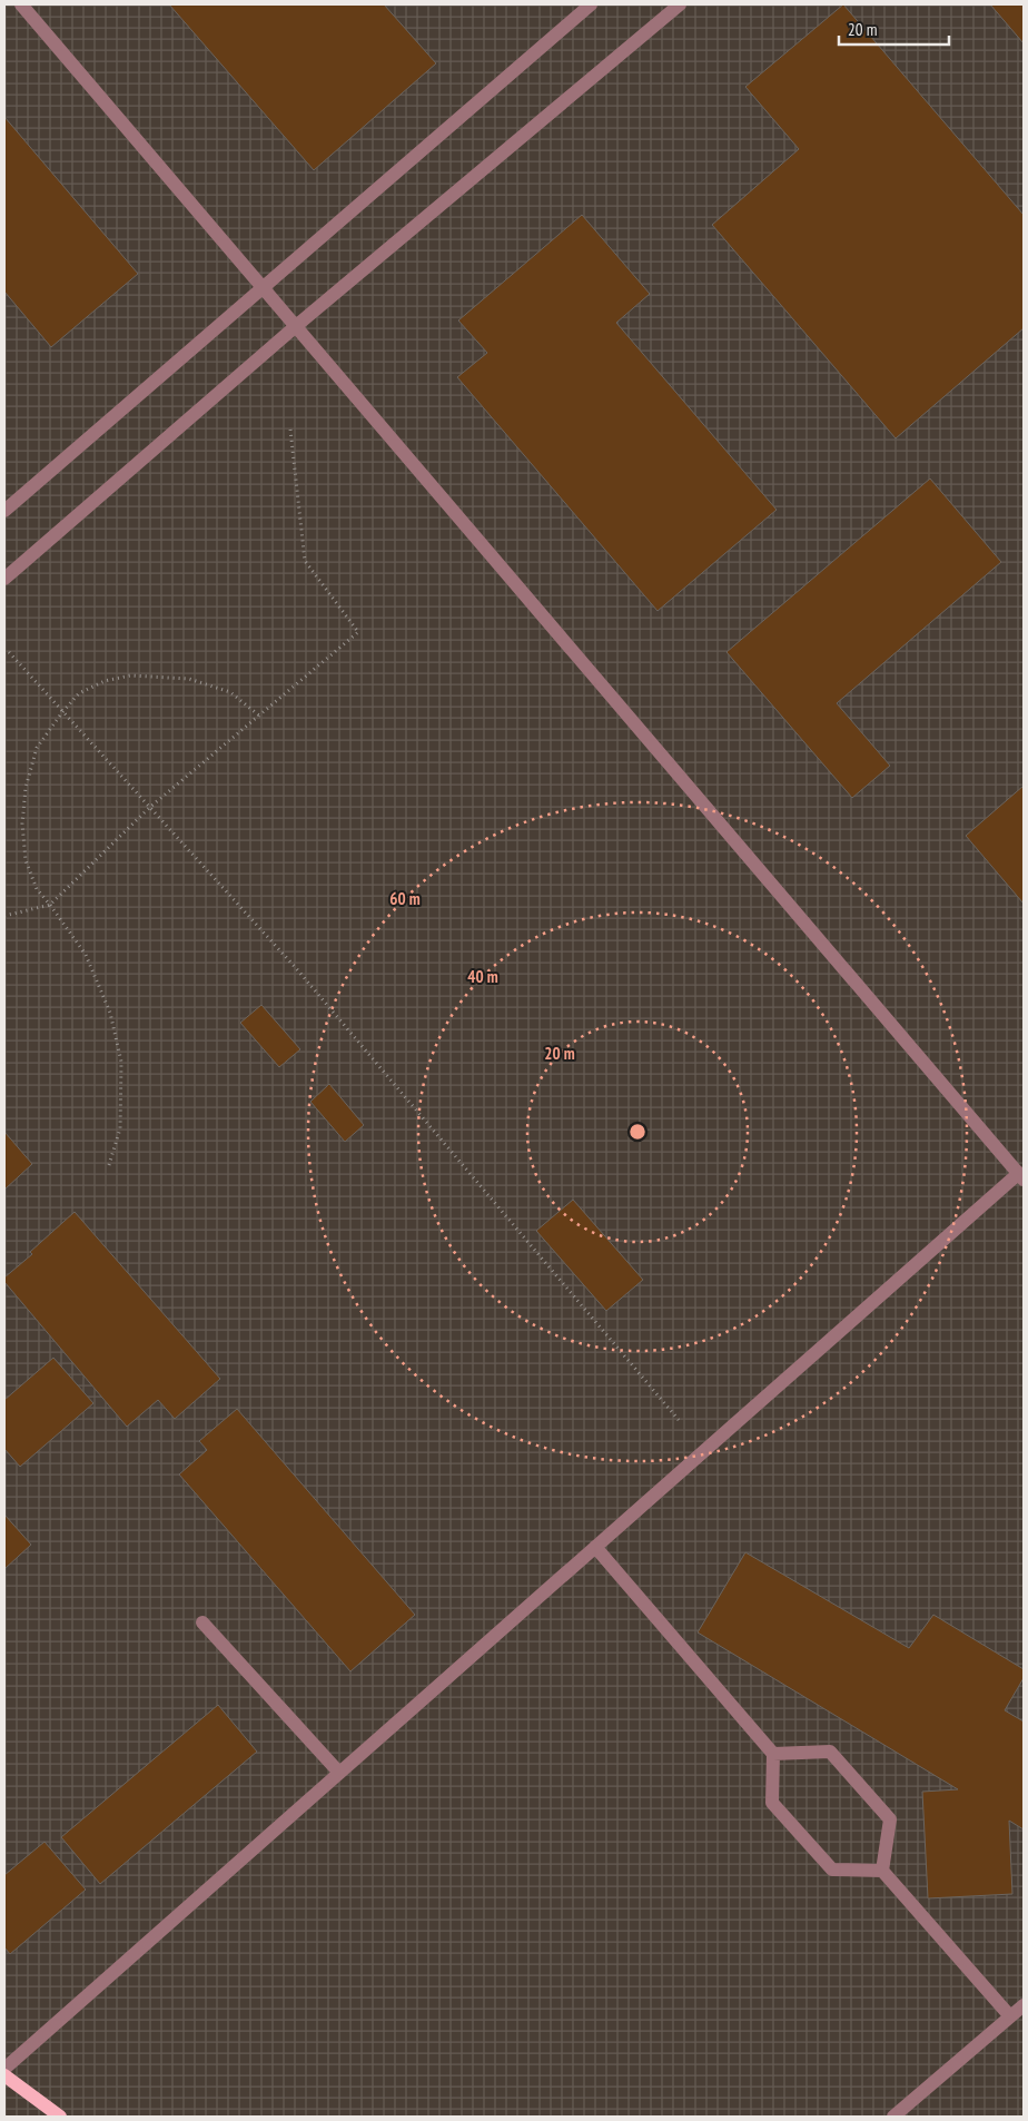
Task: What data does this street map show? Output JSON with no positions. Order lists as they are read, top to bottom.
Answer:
{
  "scale_bar": "20 m",
  "rings": ["60 m", "40 m", "20 m"]
}
